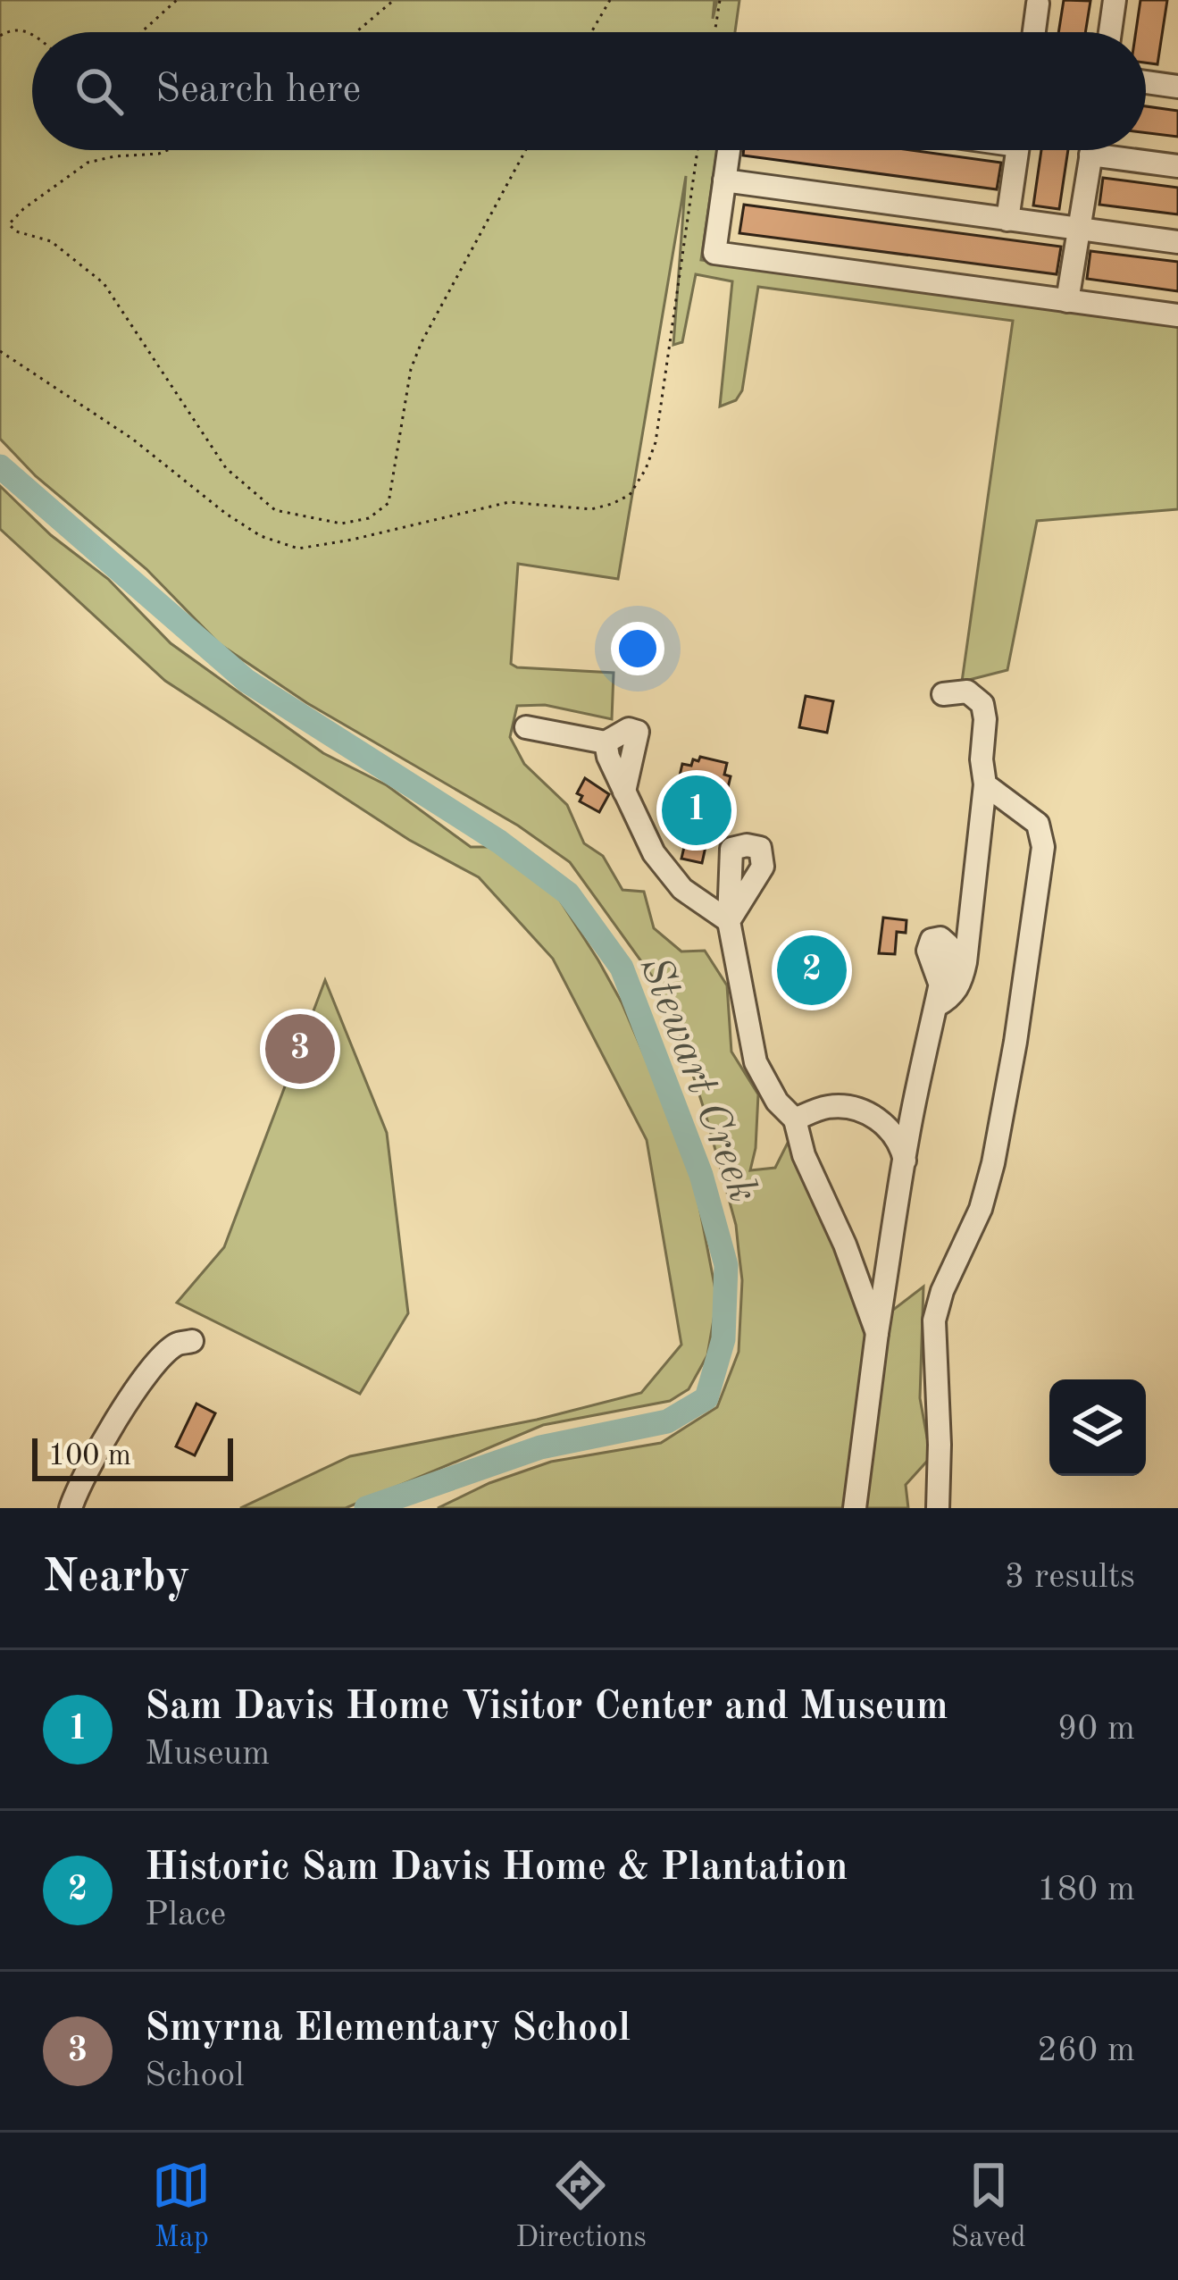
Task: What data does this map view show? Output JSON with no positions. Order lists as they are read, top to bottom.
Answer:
{
  "water": ["Stewart Creek"],
  "scale_bar": "100 m",
  "page": {
    "search": "Search here",
    "pins": ["1", "2", "3"],
    "scale": "100 m",
    "heading": ["Nearby", "3 results"],
    "list": [
      {
        "mark": "1",
        "name": "Sam Davis Home Visitor Center and Museum",
        "note": "Museum",
        "value": "90 m"
      },
      {
        "mark": "2",
        "name": "Historic Sam Davis Home & Plantation",
        "note": "Place",
        "value": "180 m"
      },
      {
        "mark": "3",
        "name": "Smyrna Elementary School",
        "note": "School",
        "value": "260 m"
      }
    ],
    "nav": ["Map", "Directions", "Saved"]
  }
}
